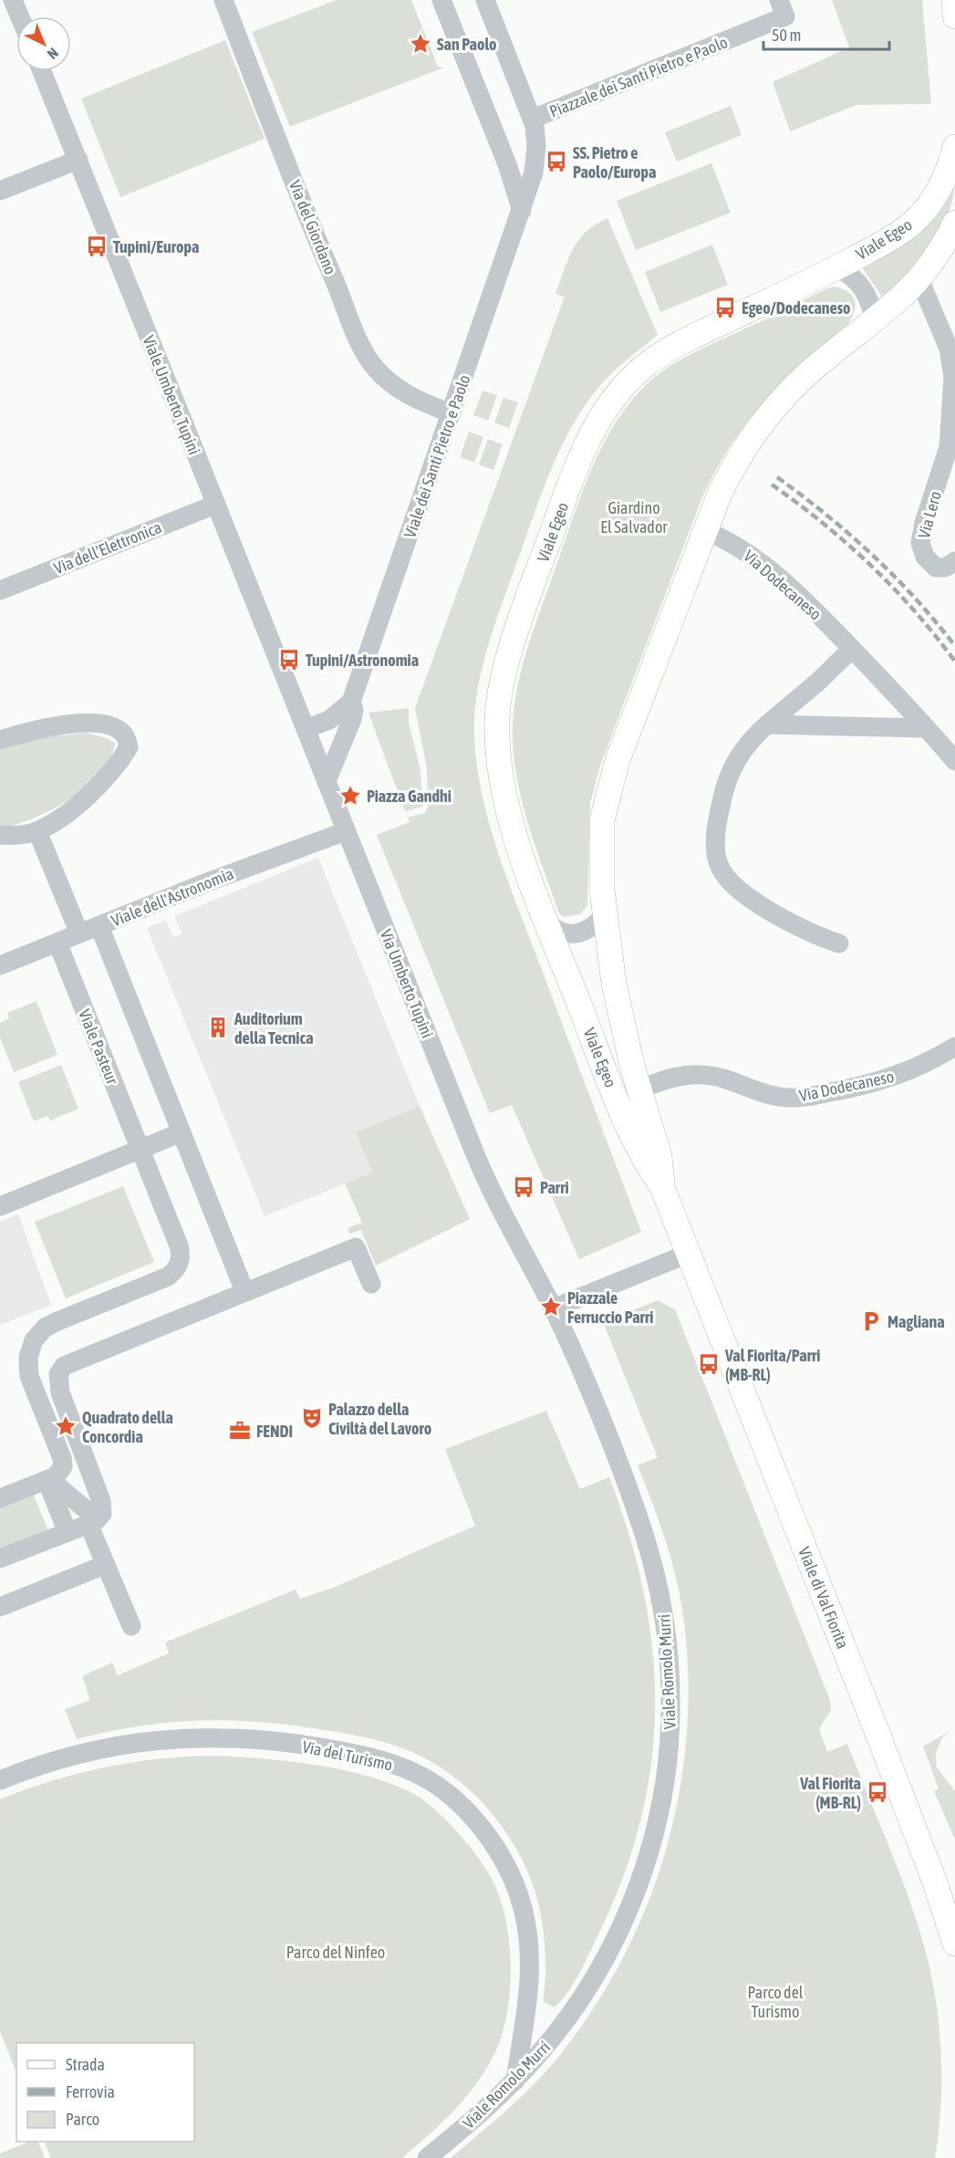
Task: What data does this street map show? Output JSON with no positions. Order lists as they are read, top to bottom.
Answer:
{
  "streets": {
    "main road": ["Viale Egeo", "Viale di Val Fiorita"],
    "street": [
      "Piazzale dei Santi Pietro e Paolo",
      "Via del Giordano",
      "Viale Umberto Tupini",
      "Viale dei Santi Pietro e Paolo",
      "Via Lero",
      "Via dell'Elettronica",
      "Via Dodecaneso",
      "Viale dell'Astronomia",
      "Via Umberto Tupini",
      "Viale Pasteur",
      "Viale Romolo Murri",
      "Via del Turismo"
    ]
  },
  "crossings": [
    ["Piazzale dei Santi Pietro e Paolo", "Viale dei Santi Pietro e Paolo"],
    ["Via del Giordano", "Viale dei Santi Pietro e Paolo"],
    ["Viale Egeo", "Via Lero"],
    ["Viale Egeo", "Via Dodecaneso"],
    ["Viale Egeo", "Viale di Val Fiorita"],
    ["Viale Umberto Tupini", "Via dell'Elettronica"],
    ["Viale dell'Astronomia", "Via Umberto Tupini"],
    ["Viale dell'Astronomia", "Viale Pasteur"],
    ["Via Umberto Tupini", "Viale Romolo Murri"],
    ["Viale Romolo Murri", "Via del Turismo"]
  ],
  "parks": ["Giardino El Salvador", "Parco del Ninfeo", "Parco del Turismo"],
  "places": {
    "place": [
      "San Paolo",
      "Piazza Gandhi",
      "Piazzale Ferruccio Parri",
      "Quadrato della Concordia"
    ],
    "bus stop": [
      "SS. Pietro e Paolo/Europa",
      "Tupini/Europa",
      "Egeo/Dodecaneso",
      "Tupini/Astronomia",
      "Parri",
      "Val Fiorita/Parri (MB-RL)",
      "Val Fiorita (MB-RL)"
    ],
    "building": ["Auditorium della Tecnica"],
    "parking": ["Magliana"],
    "theatre": ["Palazzo della Civiltà del Lavoro"],
    "office": ["FENDI"]
  },
  "legend": ["Strada", "Ferrovia", "Parco"],
  "scale_bar": "50 m",
  "north": "bottom right"
}
